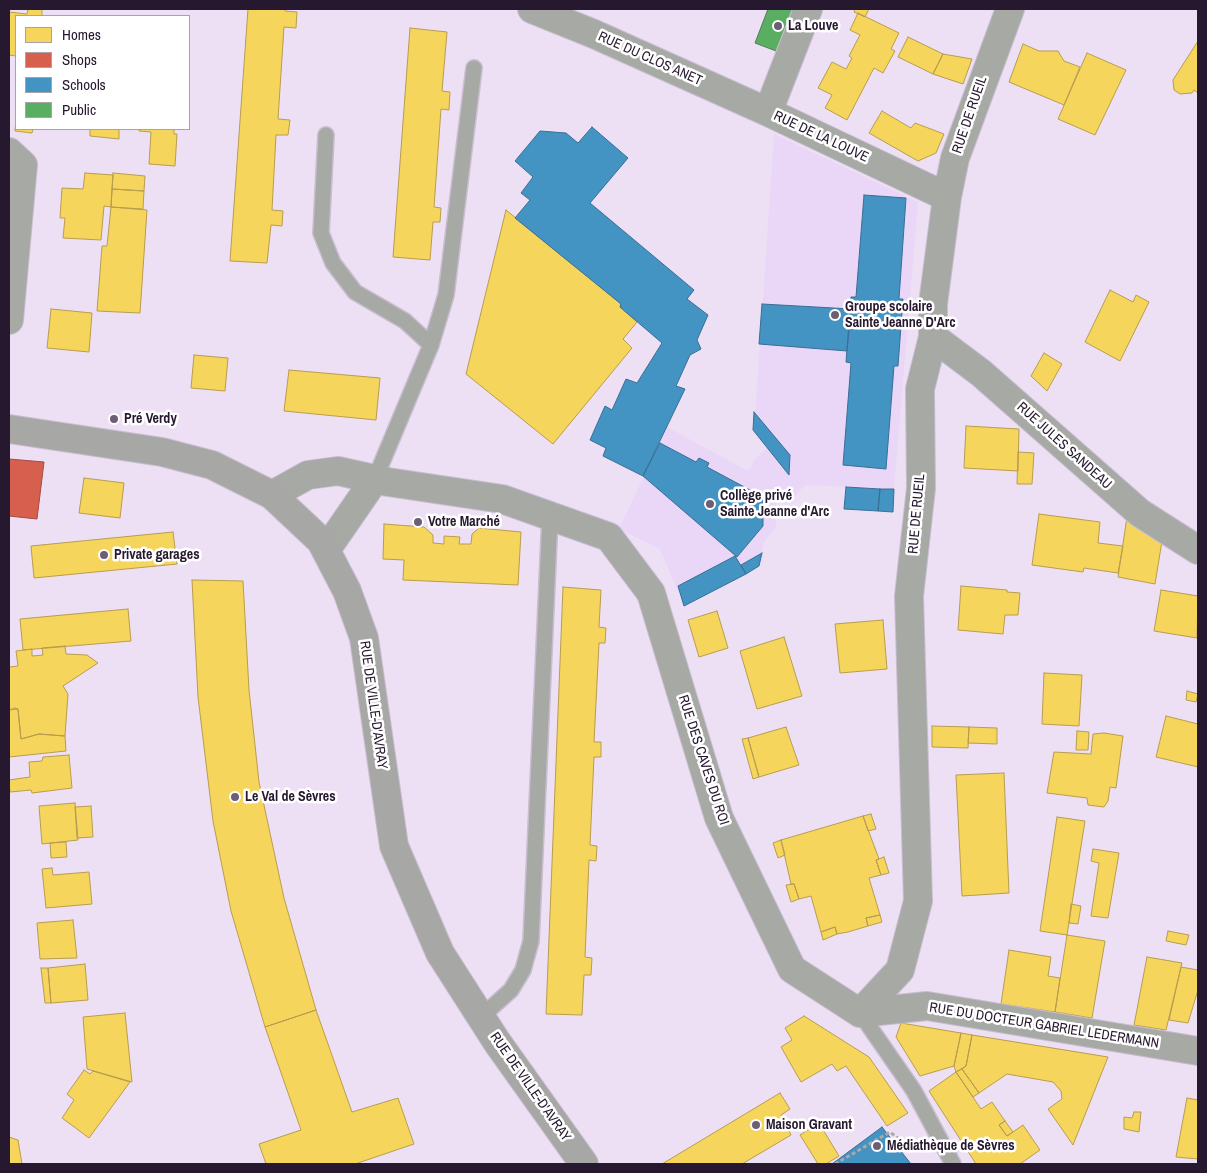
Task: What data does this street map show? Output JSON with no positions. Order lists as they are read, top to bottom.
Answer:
{
  "streets": {
    "main road": ["RUE DE VILLE-D'AVRAY"],
    "street": [
      "RUE DU CLOS ANET",
      "RUE DE RUEIL",
      "RUE DE LA LOUVE",
      "RUE JULES SANDEAU",
      "RUE DES CAVES DU ROI",
      "RUE DU DOCTEUR GABRIEL LEDERMANN"
    ]
  },
  "crossings": [
    ["RUE DU CLOS ANET", "RUE DE LA LOUVE"],
    ["RUE DE RUEIL", "RUE DE LA LOUVE"],
    ["RUE DE RUEIL", "RUE JULES SANDEAU"],
    ["RUE DE RUEIL", "RUE DES CAVES DU ROI"],
    ["RUE DE RUEIL", "RUE DU DOCTEUR GABRIEL LEDERMANN"],
    ["RUE DE VILLE-D'AVRAY", "RUE DES CAVES DU ROI"],
    ["RUE DES CAVES DU ROI", "RUE DU DOCTEUR GABRIEL LEDERMANN"]
  ],
  "places": [
    "La Louve",
    "Groupe scolaire Sainte Jeanne D'Arc",
    "Pré Verdy",
    "Collège privé Sainte Jeanne d'Arc",
    "Votre Marché",
    "Private garages",
    "Le Val de Sèvres",
    "Maison Gravant",
    "Médiathèque de Sèvres"
  ],
  "legend": [
    "Homes",
    "Shops",
    "Schools",
    "Public"
  ]
}
